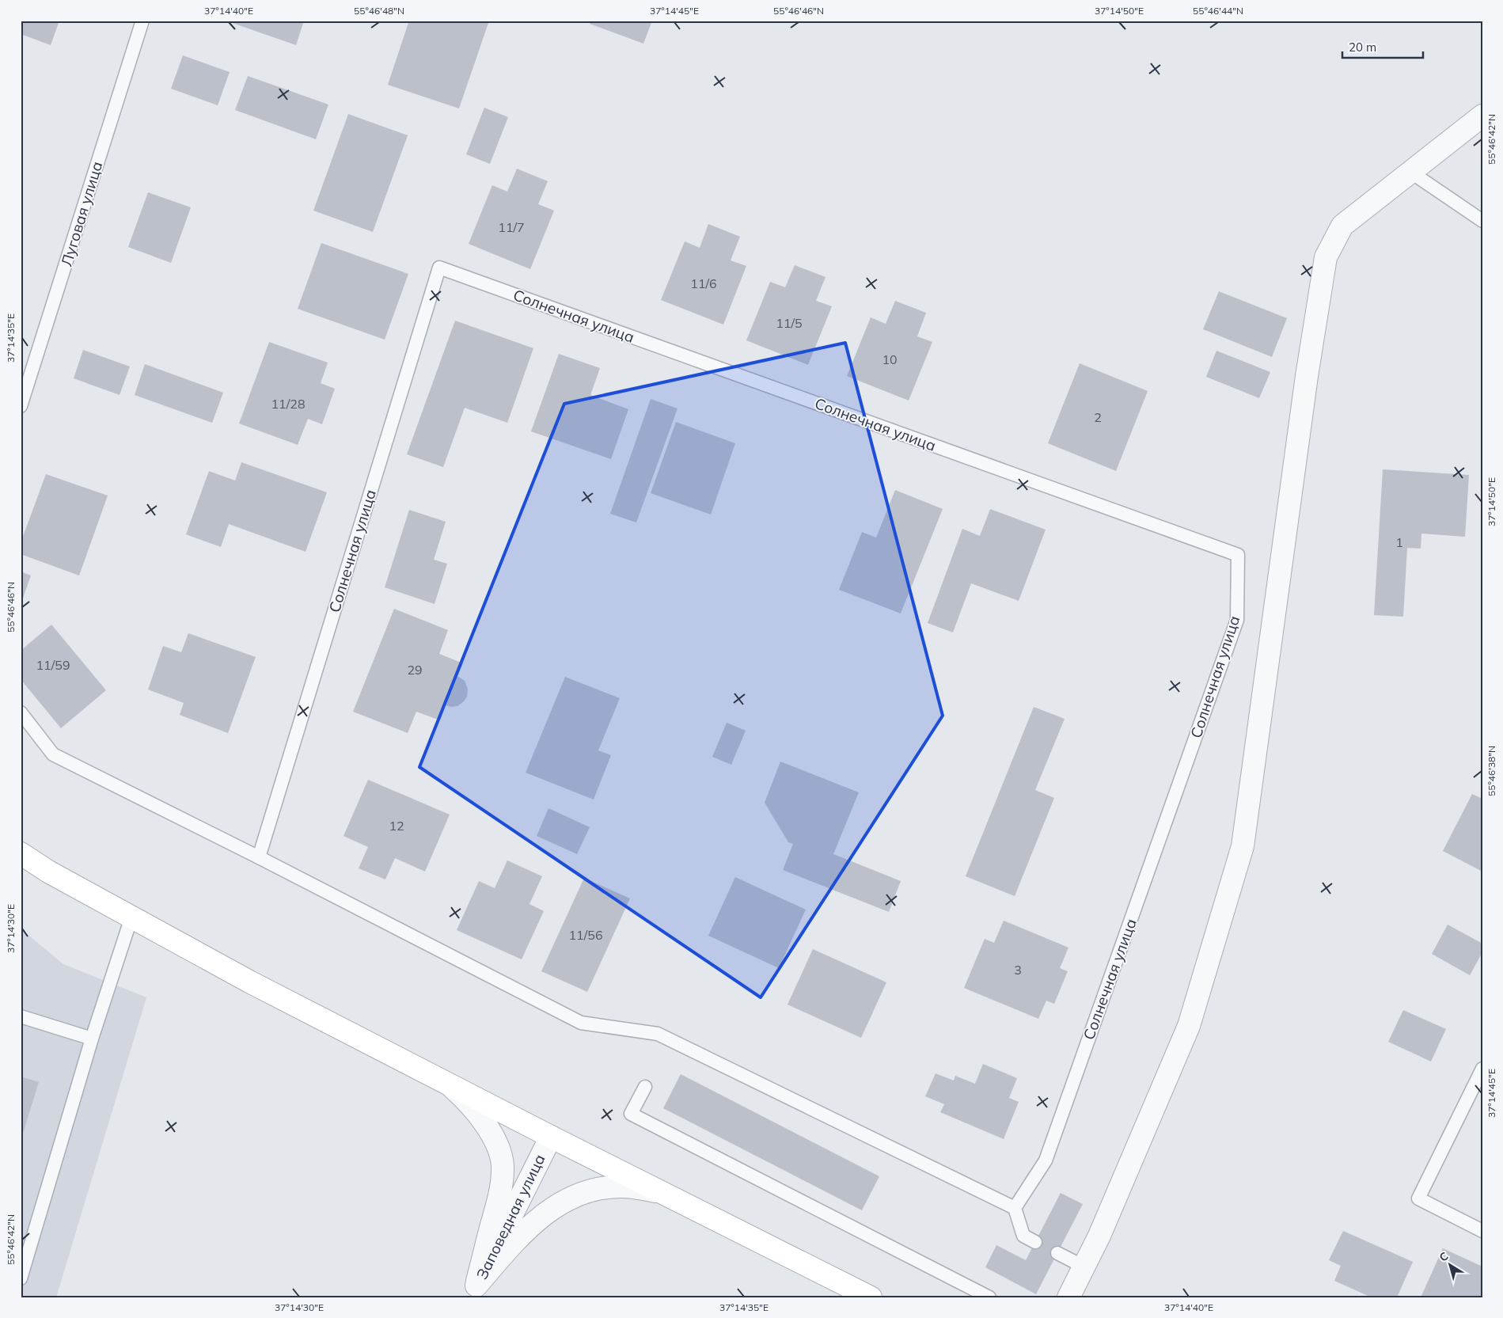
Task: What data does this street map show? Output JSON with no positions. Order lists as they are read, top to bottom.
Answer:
{
  "streets": {
    "street": ["Заповедная улица"],
    "lane": ["Луговая улица", "Солнечная улица"]
  },
  "house_numbers": [
    "11/7",
    "11/6",
    "11/5",
    "10",
    "11/28",
    "2",
    "1",
    "11/59",
    "29",
    "12",
    "11/56",
    "3"
  ],
  "scale_bar": "20 m",
  "north": "top left",
  "coordinates": [
    "37°14'40\"E",
    "55°46'48\"N",
    "37°14'45\"E",
    "55°46'46\"N",
    "37°14'50\"E",
    "55°46'44\"N",
    "55°46'42\"N",
    "37°14'35\"E",
    "55°46'38\"N",
    "37°14'30\"E"
  ]
}
